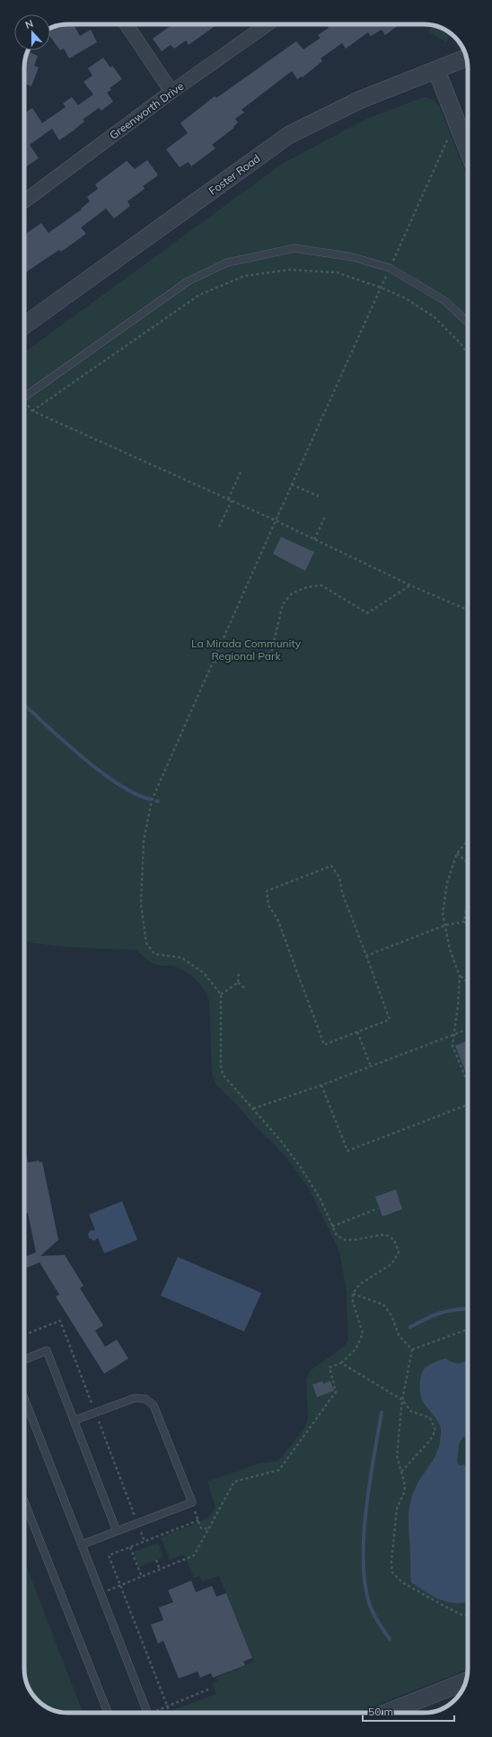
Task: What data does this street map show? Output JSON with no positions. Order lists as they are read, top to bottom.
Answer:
{
  "streets": {
    "street": ["Greenworth Drive", "Foster Road"]
  },
  "parks": ["La Mirada Community Regional Park"],
  "scale_bar": "50 m",
  "north": "top"
}
